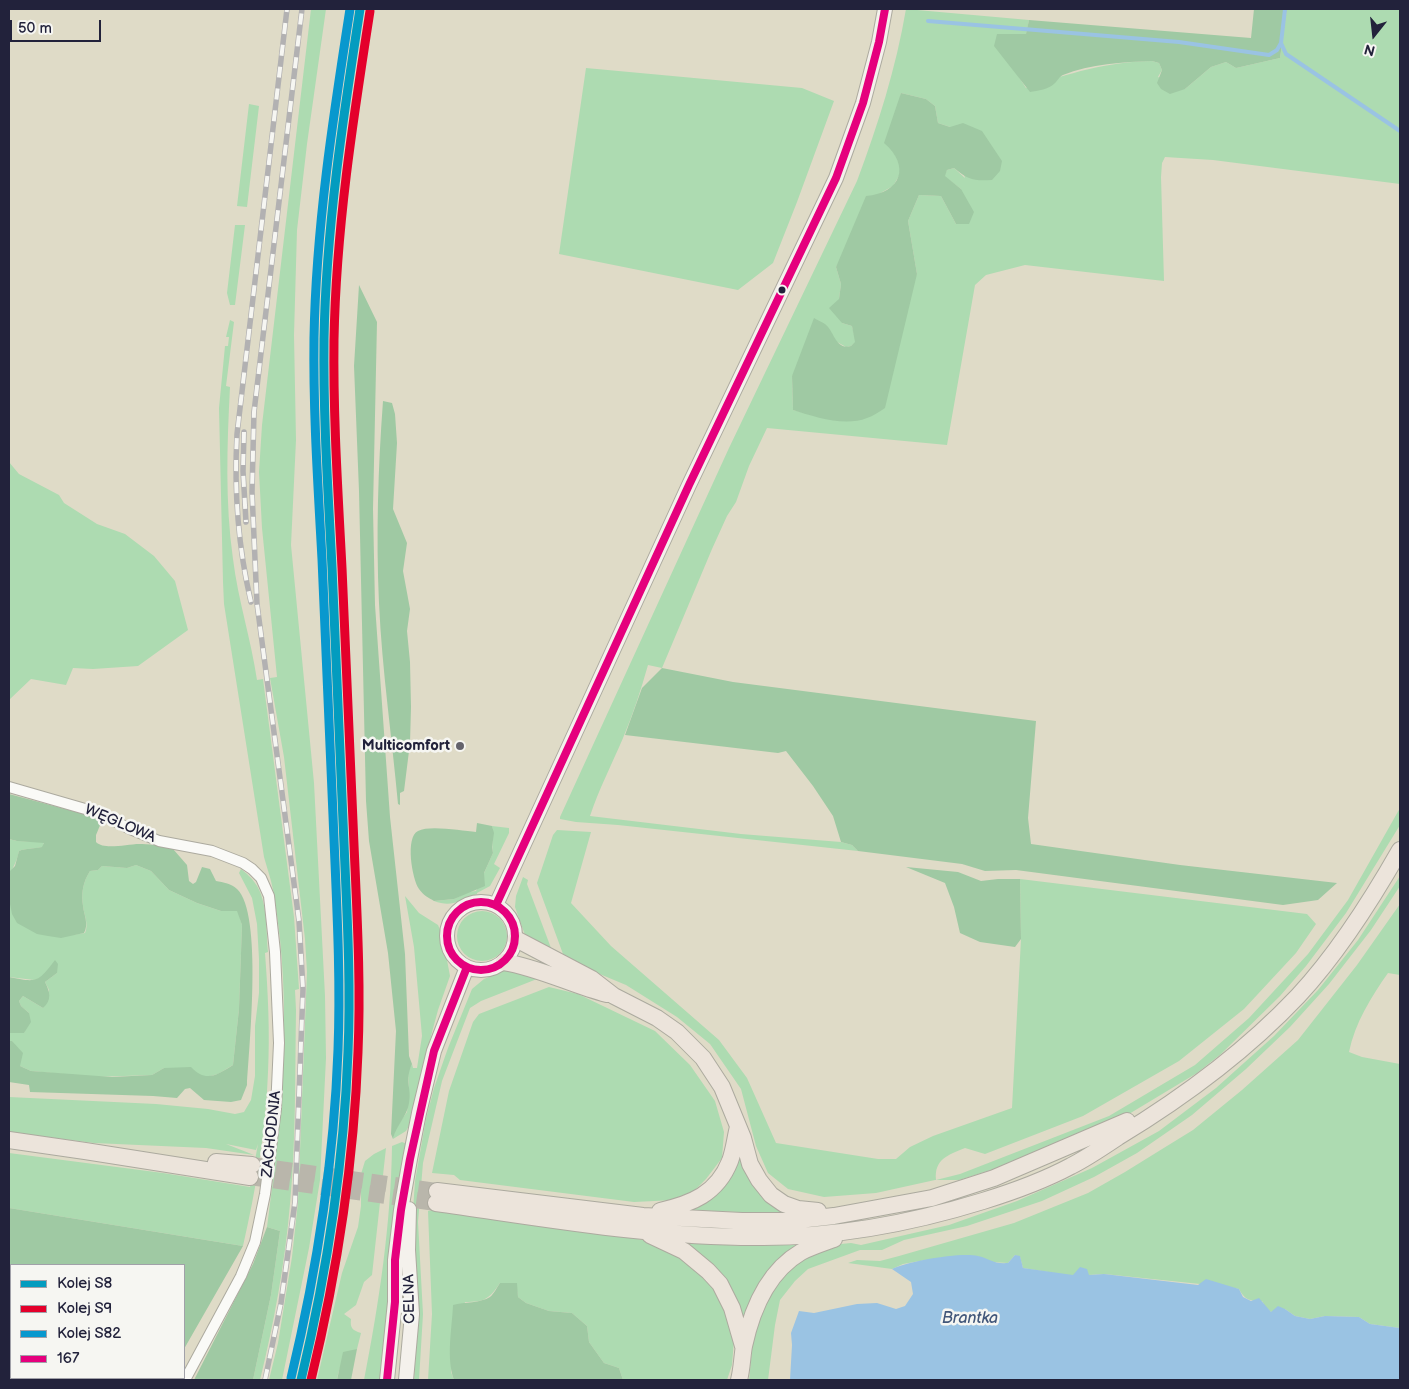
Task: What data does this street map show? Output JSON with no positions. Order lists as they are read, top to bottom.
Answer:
{
  "streets": {
    "street": ["WĘGLOWA", "ZACHODNIA", "CELNA"]
  },
  "crossings": [
    ["WĘGLOWA", "ZACHODNIA"]
  ],
  "water": ["Brantka"],
  "places": ["Multicomfort"],
  "lines": [
    "rail line S8",
    "rail line S82",
    "transit line 167",
    "rail line S9"
  ],
  "legend": [
    "Kolej S8",
    "Kolej S9",
    "Kolej S82",
    "167"
  ],
  "scale_bar": "50 m",
  "north": "bottom"
}
